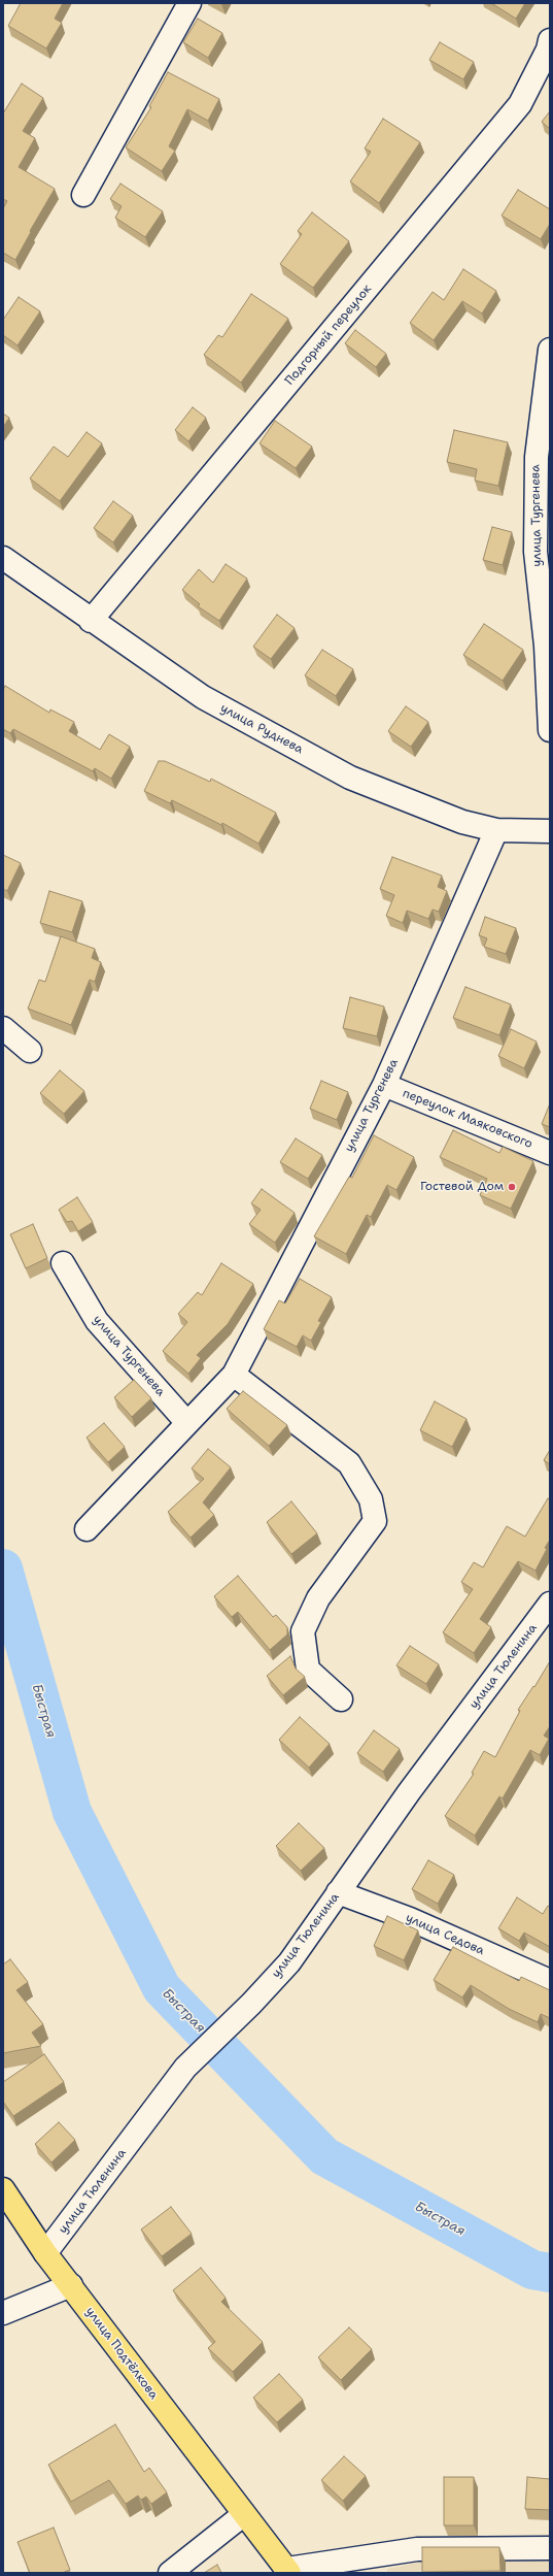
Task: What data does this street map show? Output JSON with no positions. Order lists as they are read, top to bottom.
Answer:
{
  "streets": {
    "main road": ["улица Подтёлкова"],
    "street": [
      "Подгорный переулок",
      "улица Тургенева",
      "улица Руднева",
      "переулок Маяковского",
      "улица Тюленина",
      "улица Седова"
    ]
  },
  "crossings": [
    ["Подгорный переулок", "улица Руднева"],
    ["улица Тургенева", "улица Руднева"],
    ["улица Тургенева", "переулок Маяковского"],
    ["улица Тюленина", "улица Седова"],
    ["улица Тюленина", "улица Подтёлкова"]
  ],
  "water": ["Быстрая"],
  "places": ["Гостевой Дом"]
}
